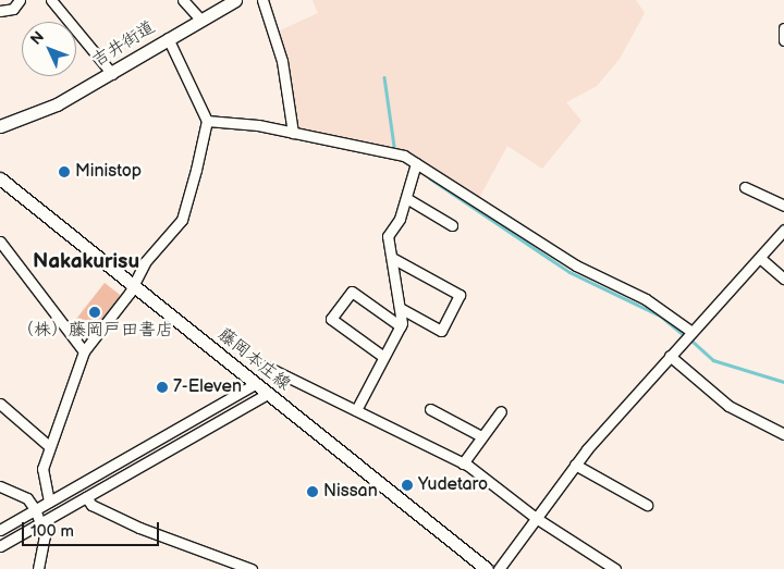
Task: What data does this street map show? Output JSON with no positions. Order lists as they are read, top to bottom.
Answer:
{
  "streets": {
    "main road": ["吉井街道", "藤岡本庄線"]
  },
  "districts": ["Nakakurisu"],
  "places": [
    "Ministop",
    "（株）藤岡戸田書店",
    "7-Eleven",
    "Yudetaro",
    "Nissan"
  ],
  "scale_bar": "100 m",
  "north": "top left"
}
